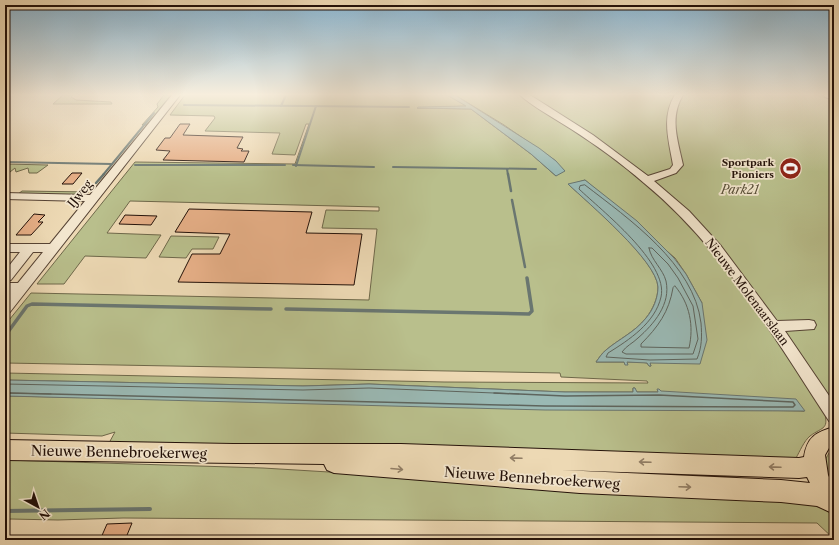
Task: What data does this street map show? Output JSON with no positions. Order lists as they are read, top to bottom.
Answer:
{
  "streets": {
    "main road": ["Nieuwe Bennebroekerweg"],
    "street": ["IJweg", "Nieuwe Molenaarslaan"]
  },
  "parks": ["Park21"],
  "places": {
    "sports": ["Sportpark Pioniers"]
  },
  "north": "bottom right"
}
